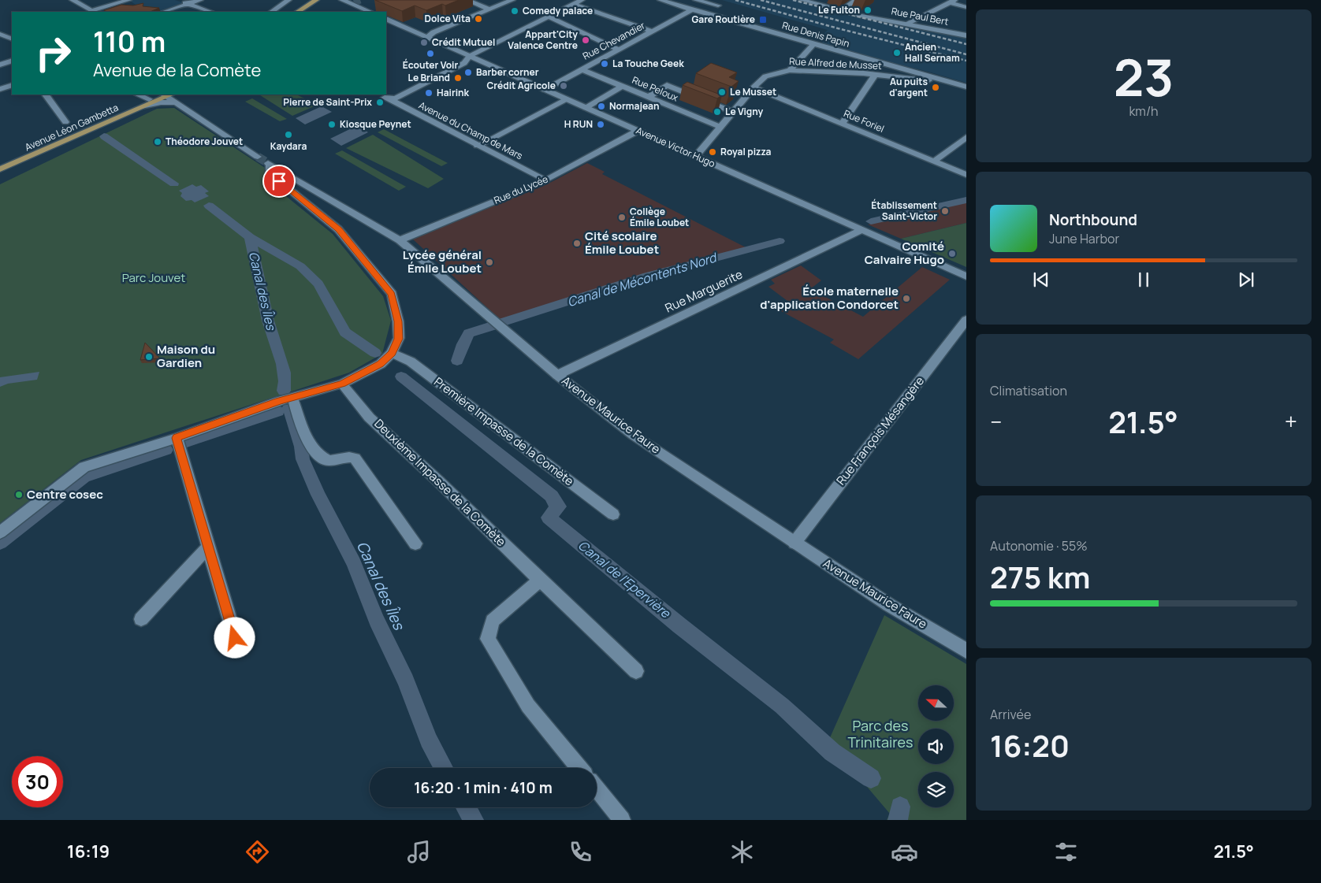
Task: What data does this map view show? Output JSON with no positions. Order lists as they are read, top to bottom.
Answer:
{
  "streets": {
    "main road": ["Avenue Léon Gambetta"],
    "street": [
      "Rue Paul Bert",
      "Rue Denis Papin",
      "Rue Chevandier",
      "Rue Alfred de Musset",
      "Rue Peloux",
      "Rue Foriel",
      "Avenue du Champ de Mars",
      "Avenue Victor Hugo",
      "Rue du Lycée",
      "Rue Marguerite",
      "Avenue Maurice Faure",
      "Rue François Mésangère",
      "Première Impasse de la Comète",
      "Deuxième Impasse de la Comète"
    ]
  },
  "crossings": [
    ["Rue Denis Papin", "Rue Chevandier"],
    ["Rue Denis Papin", "Rue Alfred de Musset"],
    ["Rue Chevandier", "Rue Peloux"],
    ["Rue Chevandier", "Avenue Victor Hugo"],
    ["Rue Alfred de Musset", "Rue Peloux"],
    ["Rue Alfred de Musset", "Rue Foriel"],
    ["Rue Alfred de Musset", "Avenue Victor Hugo"],
    ["Avenue du Champ de Mars", "Rue du Lycée"],
    ["Avenue Victor Hugo", "Rue du Lycée"],
    ["Avenue Victor Hugo", "Rue Marguerite"],
    ["Rue du Lycée", "Avenue Maurice Faure"],
    ["Rue Marguerite", "Avenue Maurice Faure"],
    ["Avenue Maurice Faure", "Rue François Mésangère"],
    ["Avenue Maurice Faure", "Première Impasse de la Comète"]
  ],
  "water": ["Canal de Mécontents Nord", "Canal des Îles", "Canal de l'Epervière"],
  "parks": ["Parc Jouvet", "Parc des Trinitaires"],
  "places": {
    "other": [
      "Le Fulton",
      "Comedy palace",
      "Dolce Vita",
      "Appart'City Valence Centre",
      "Crédit Mutuel",
      "Ancien Hall Sernam",
      "Écouter Voir",
      "La Touche Geek",
      "Barber corner",
      "Le Briand",
      "Crédit Agricole",
      "Au puits d'argent",
      "Le Musset",
      "Hairink",
      "Pierre de Saint-Prix",
      "Normajean",
      "Le Vigny",
      "Kiosque Peynet",
      "H RUN",
      "Kaydara",
      "Théodore Jouvet",
      "Royal pizza",
      "Établissement Saint-Victor",
      "Collège Émile Loubet",
      "Cité scolaire Émile Loubet",
      "Comité Calvaire Hugo",
      "Lycée général Émile Loubet",
      "École maternelle d'application Condorcet",
      "Maison du Gardien",
      "Centre cosec"
    ],
    "transit": ["Gare Routière"]
  },
  "north": "left",
  "page": {
    "tile": [
      ["23", "km/h"],
      "Climatisation",
      ["Autonomie · 55%", "275 km"],
      ["Arrivée", "16:20"]
    ],
    "turn": ["110 m", "Avenue de la Comète"],
    "song": ["Northbound", "June Harbor"],
    "heat": ["−", "21.5°", "+"],
    "limit": "30",
    "trip": "16:20 · 1 min · 410 m",
    "tabs": ["16:19", "21.5°"]
  }
}
